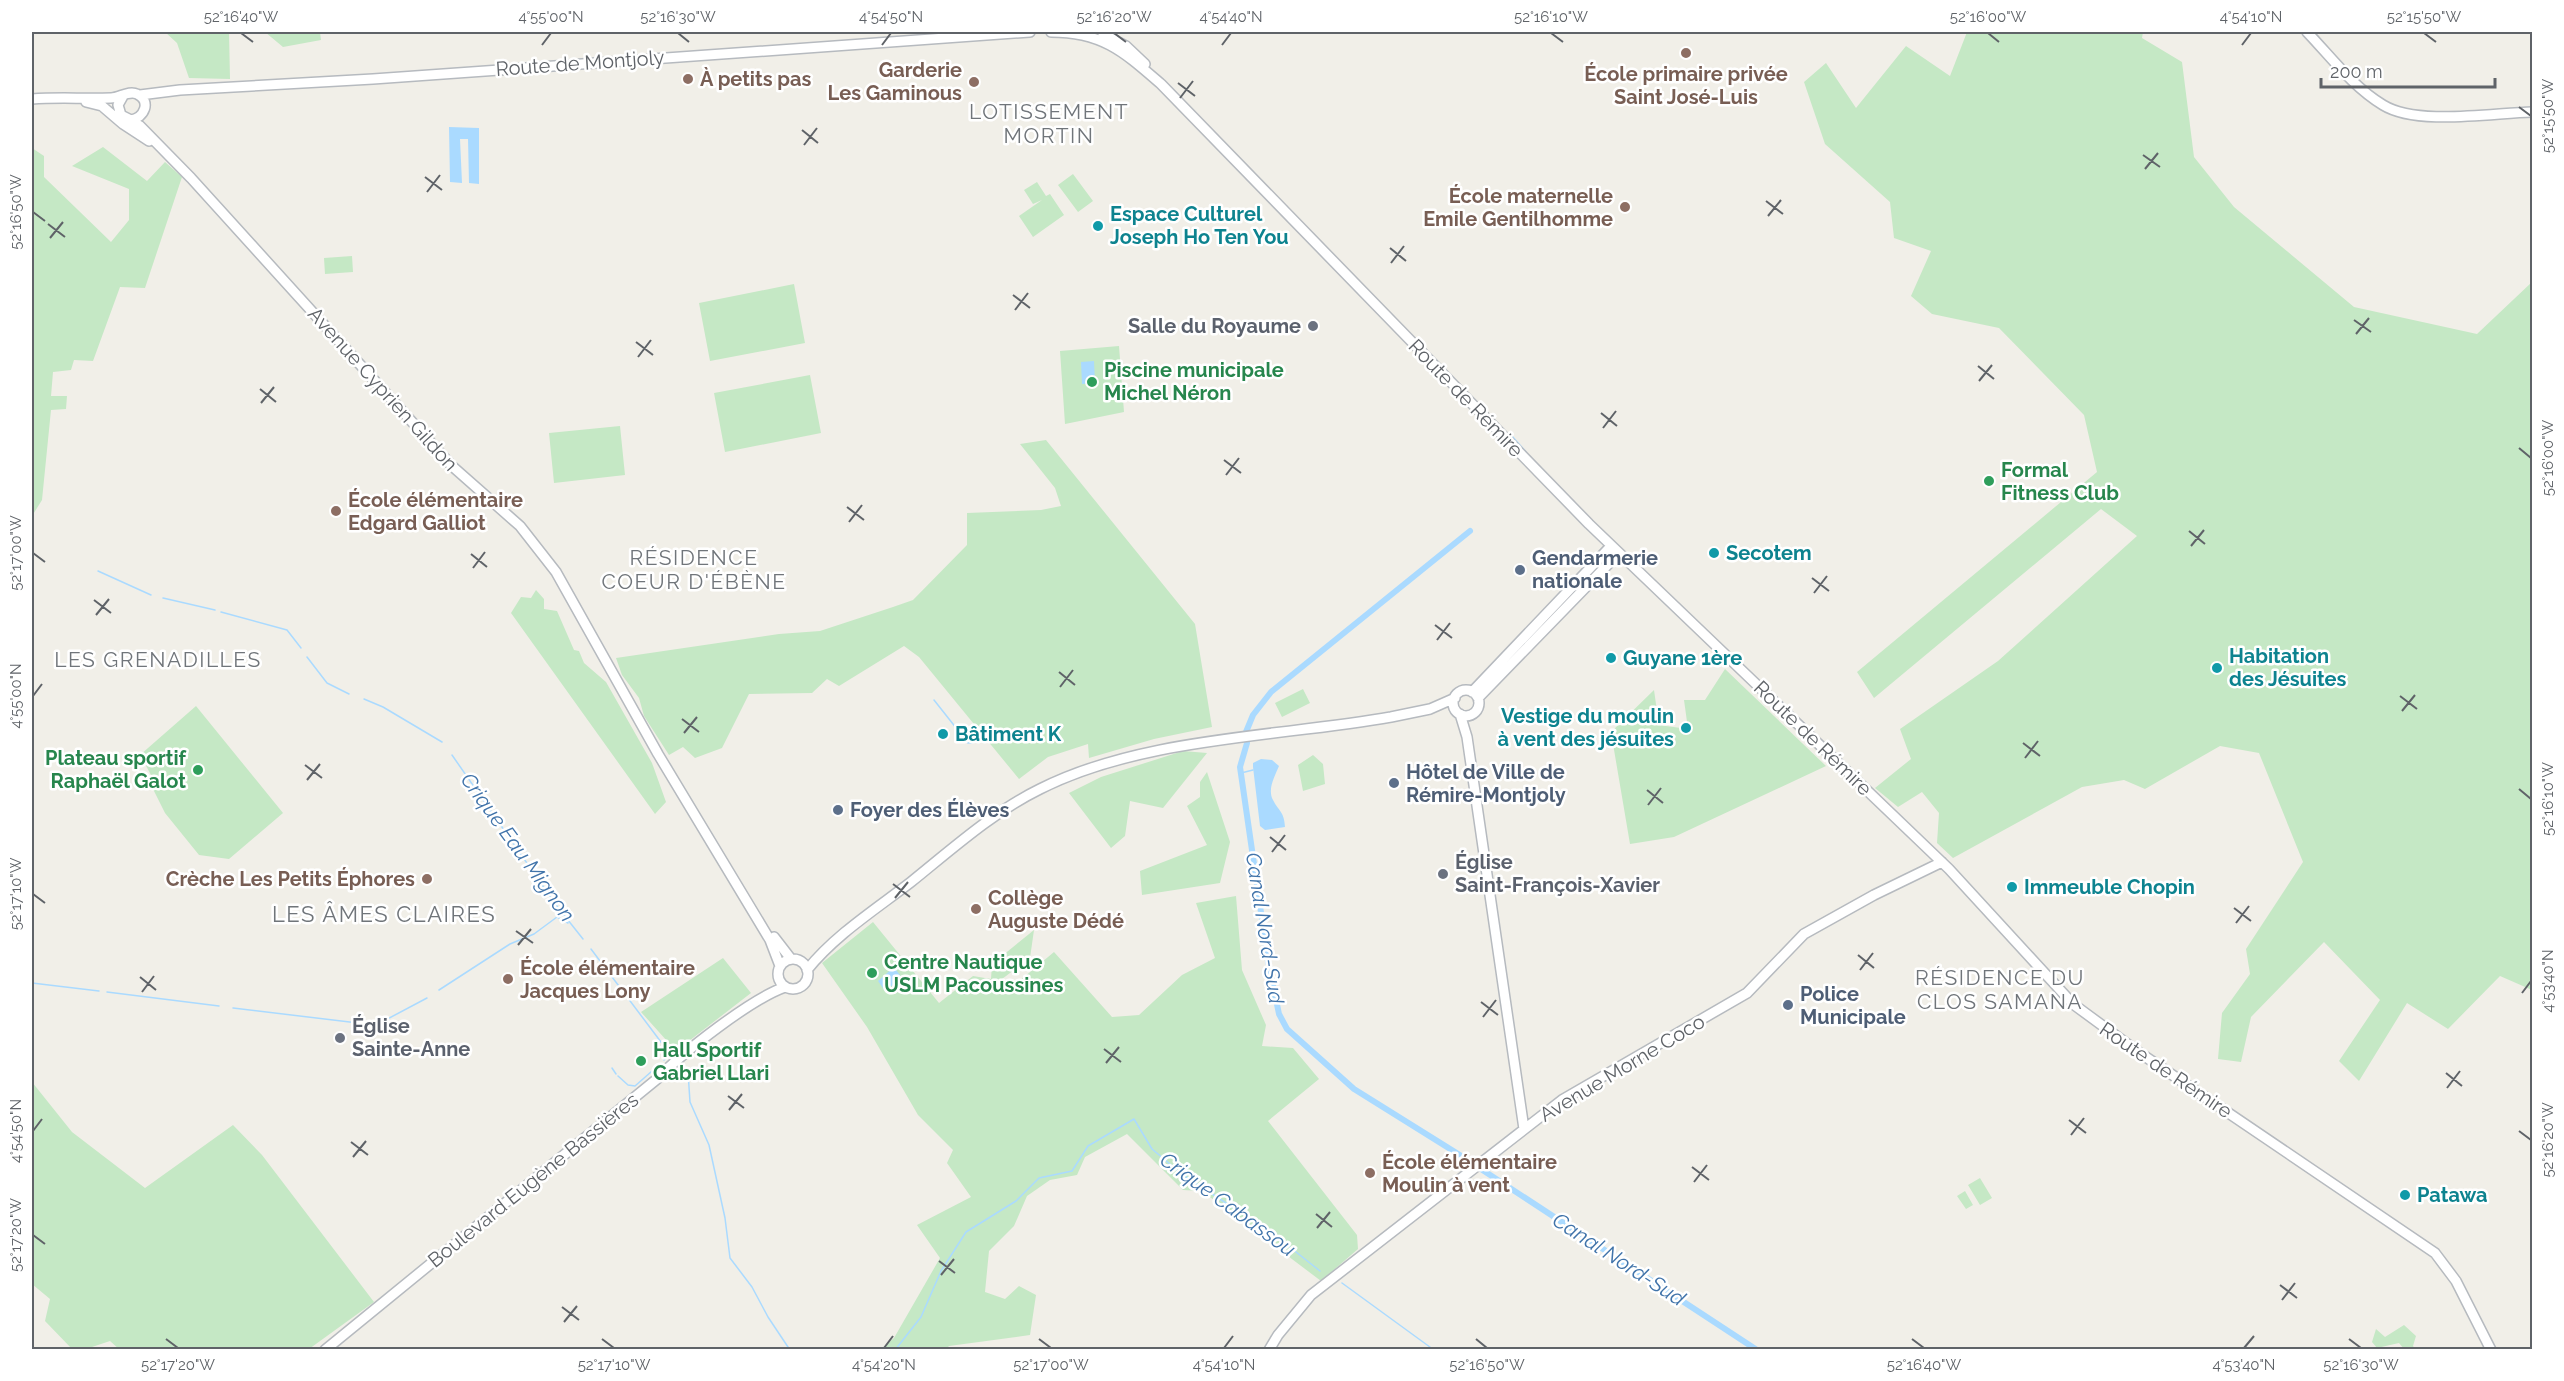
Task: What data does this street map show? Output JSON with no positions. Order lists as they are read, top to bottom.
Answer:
{
  "streets": {
    "street": [
      "Route de Montjoly",
      "Avenue Cyprien Gildon",
      "Route de Rémire",
      "Avenue Morne Coco",
      "Boulevard Eugène Bassières"
    ]
  },
  "crossings": [
    ["Route de Montjoly", "Avenue Cyprien Gildon"],
    ["Avenue Cyprien Gildon", "Boulevard Eugène Bassières"],
    ["Route de Rémire", "Avenue Morne Coco"]
  ],
  "districts": [
    "LOTISSEMENT MORTIN",
    "RÉSIDENCE COEUR D'ÉBÈNE",
    "LES GRENADILLES",
    "LES ÂMES CLAIRES",
    "RÉSIDENCE DU CLOS SAMANA"
  ],
  "water": ["Crique Eau Mignon", "Canal Nord-Sud", "Crique Cabassou"],
  "places": [
    "École primaire privée Saint José-Luis",
    "À petits pas",
    "Garderie Les Gaminous",
    "École maternelle Emile Gentilhomme",
    "Espace Culturel Joseph Ho Ten You",
    "Salle du Royaume",
    "Piscine municipale Michel Néron",
    "Formal Fitness Club",
    "École élémentaire Edgard Galliot",
    "Secotem",
    "Gendarmerie nationale",
    "Guyane 1ère",
    "Habitation des Jésuites",
    "Vestige du moulin à vent des jésuites",
    "Bâtiment K",
    "Plateau sportif Raphaël Galot",
    "Hôtel de Ville de Rémire-Montjoly",
    "Foyer des Élèves",
    "Église Saint-François-Xavier",
    "Crèche Les Petits Éphores",
    "Immeuble Chopin",
    "Collège Auguste Dédé",
    "Centre Nautique USLM Pacoussines",
    "École élémentaire Jacques Lony",
    "Police Municipale",
    "Église Sainte-Anne",
    "Hall Sportif Gabriel Llari",
    "École élémentaire Moulin à vent",
    "Patawa"
  ],
  "scale_bar": "200 m",
  "coordinates": [
    "52°16'40\"W",
    "4°55'00\"N",
    "52°16'30\"W",
    "4°54'50\"N",
    "52°16'20\"W",
    "4°54'40\"N",
    "52°16'10\"W",
    "52°16'00\"W",
    "4°54'10\"N",
    "52°15'50\"W",
    "52°16'50\"W",
    "52°17'00\"W",
    "52°17'10\"W",
    "4°53'40\"N",
    "52°17'20\"W",
    "4°54'20\"N"
  ]
}
